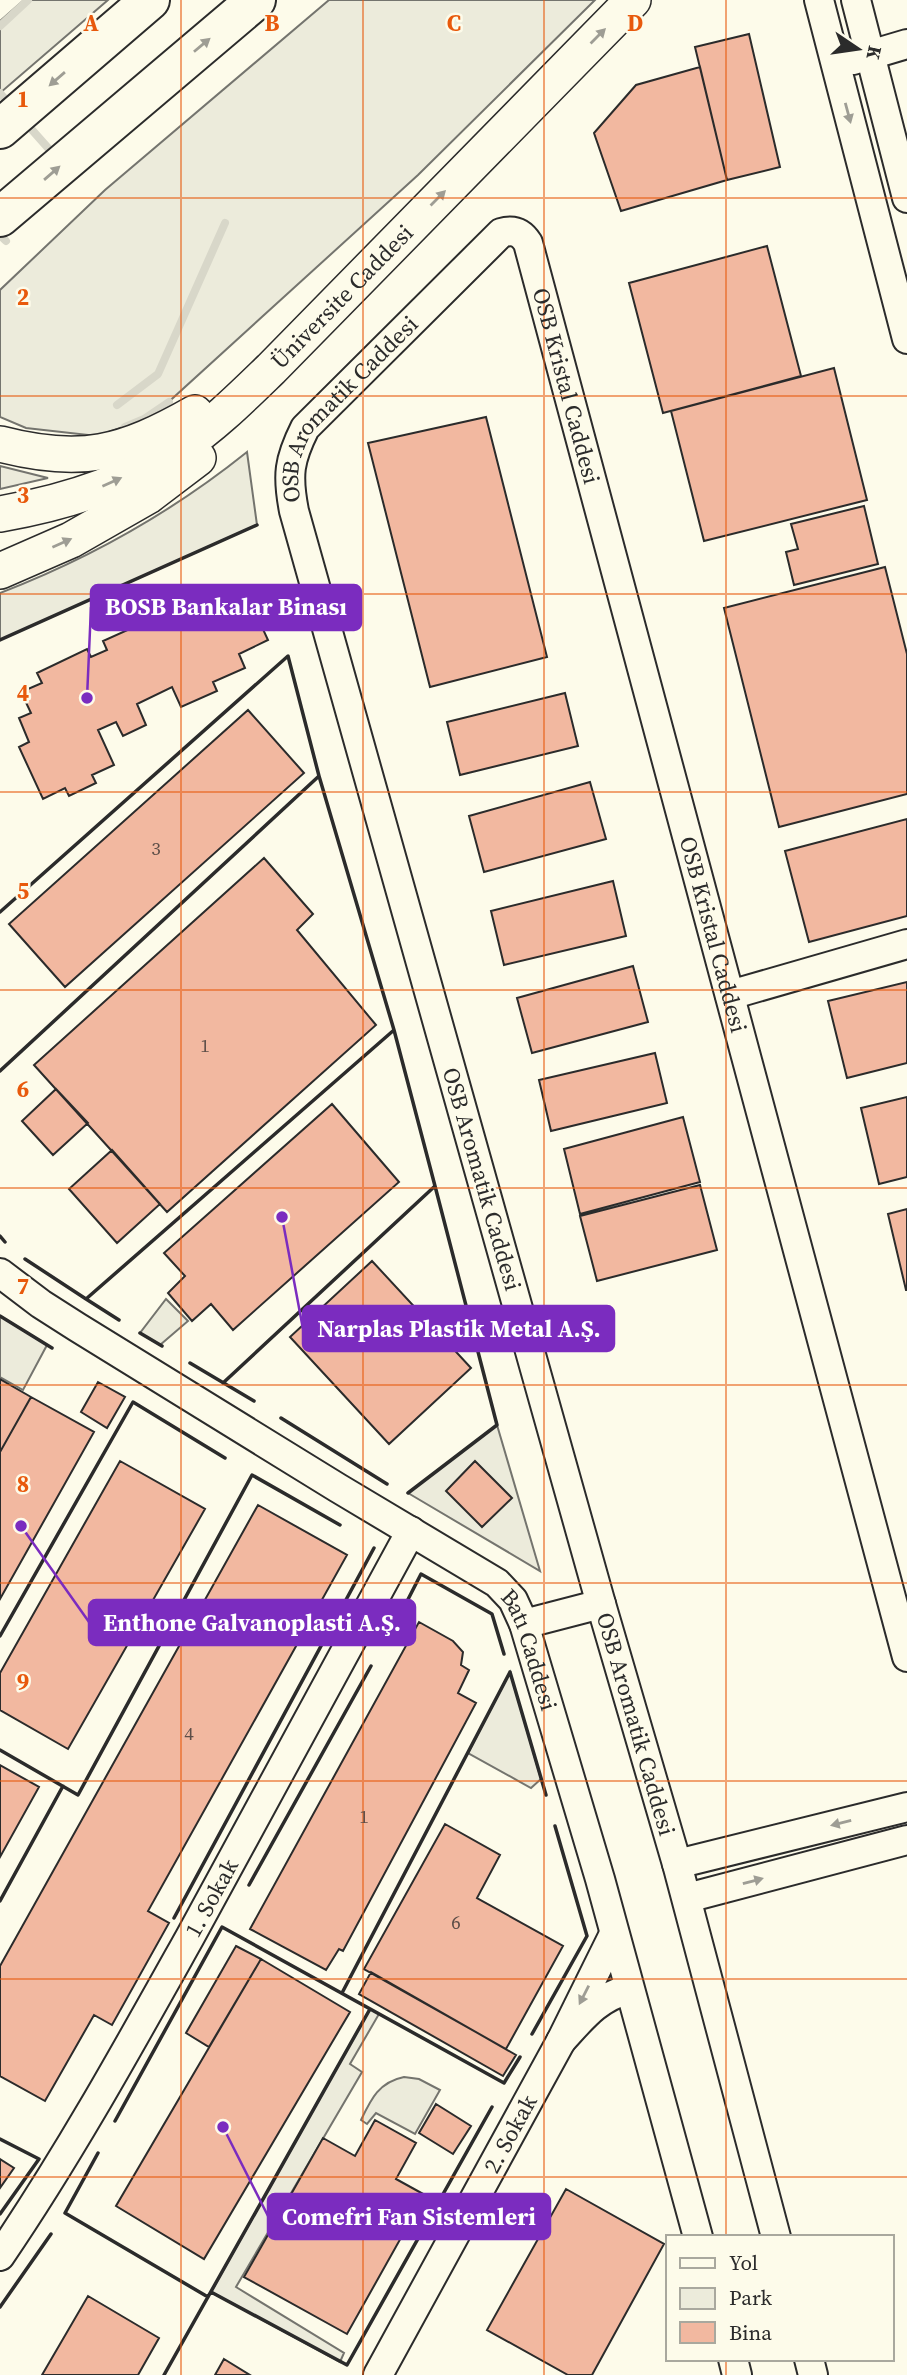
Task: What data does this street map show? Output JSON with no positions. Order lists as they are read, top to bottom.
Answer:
{
  "streets": {
    "main road": ["Üniversite Caddesi"],
    "street": [
      "OSB Kristal Caddesi",
      "OSB Aromatik Caddesi",
      "Batı Caddesi",
      "1. Sokak",
      "2. Sokak"
    ]
  },
  "crossings": [
    ["OSB Kristal Caddesi", "OSB Aromatik Caddesi"],
    ["Batı Caddesi", "1. Sokak"],
    ["Batı Caddesi", "2. Sokak"]
  ],
  "places": [
    "BOSB Bankalar Binası",
    "Narplas Plastik Metal A.Ş.",
    "Enthone Galvanoplasti A.Ş.",
    "Comefri Fan Sistemleri"
  ],
  "house_numbers": [
    "3",
    "1",
    "4",
    "1",
    "6"
  ],
  "legend": ["Yol", "Park", "Bina"],
  "north": "right",
  "grid": {
    "columns": [
      "A",
      "B",
      "C",
      "D"
    ],
    "rows": [
      "1",
      "2",
      "3",
      "4",
      "5",
      "6",
      "7",
      "8",
      "9"
    ]
  }
}
